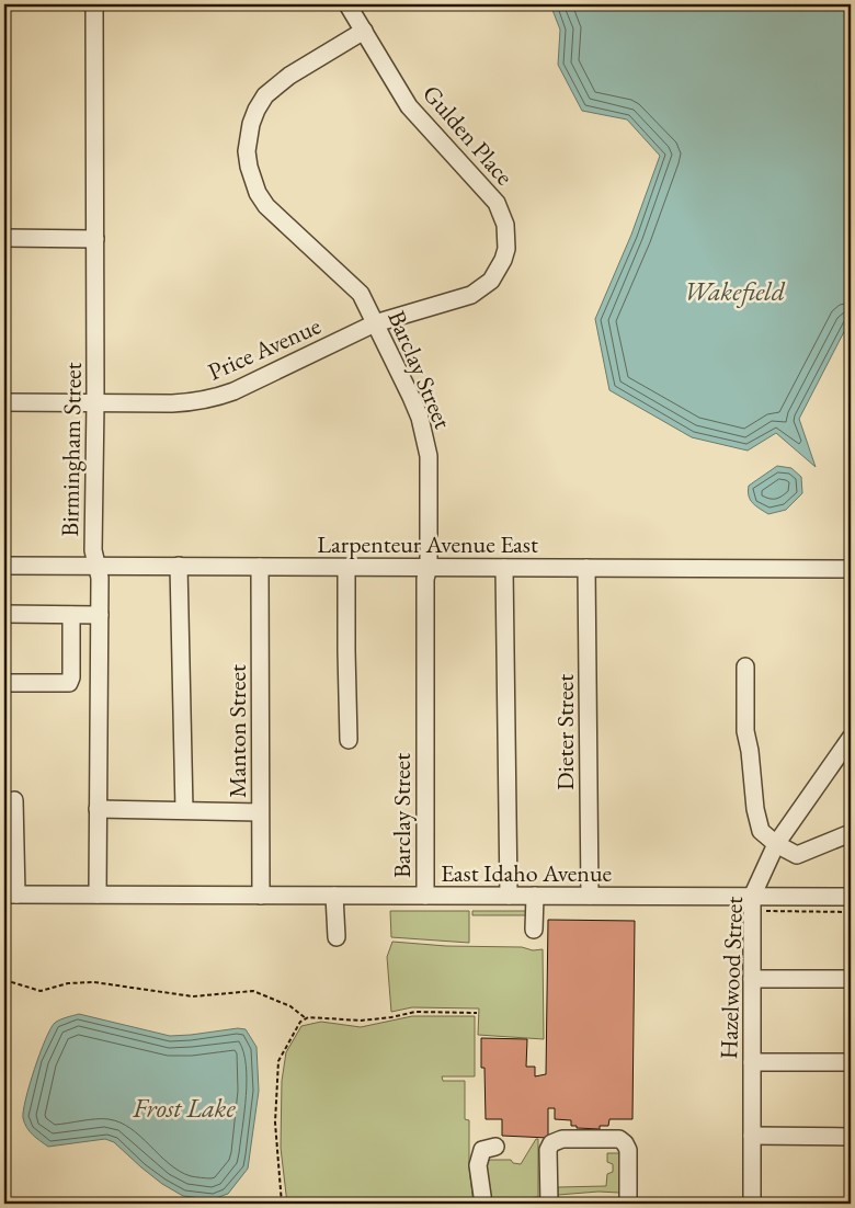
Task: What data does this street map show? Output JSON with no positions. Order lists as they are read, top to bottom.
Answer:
{
  "streets": {
    "street": [
      "Gulden Place",
      "Price Avenue",
      "Barclay Street",
      "Birmingham Street",
      "Larpenteur Avenue East",
      "Manton Street",
      "Dieter Street",
      "East Idaho Avenue",
      "Hazelwood Street"
    ]
  },
  "crossings": [
    ["Gulden Place", "Price Avenue"],
    ["Gulden Place", "Barclay Street"],
    ["Price Avenue", "Barclay Street"],
    ["Price Avenue", "Birmingham Street"],
    ["Barclay Street", "Larpenteur Avenue East"],
    ["Barclay Street", "East Idaho Avenue"],
    ["Birmingham Street", "Larpenteur Avenue East"],
    ["Birmingham Street", "East Idaho Avenue"],
    ["Larpenteur Avenue East", "Manton Street"],
    ["Larpenteur Avenue East", "Dieter Street"],
    ["Manton Street", "East Idaho Avenue"],
    ["Dieter Street", "East Idaho Avenue"],
    ["East Idaho Avenue", "Hazelwood Street"]
  ],
  "water": ["Wakefield", "Frost Lake"]
}
